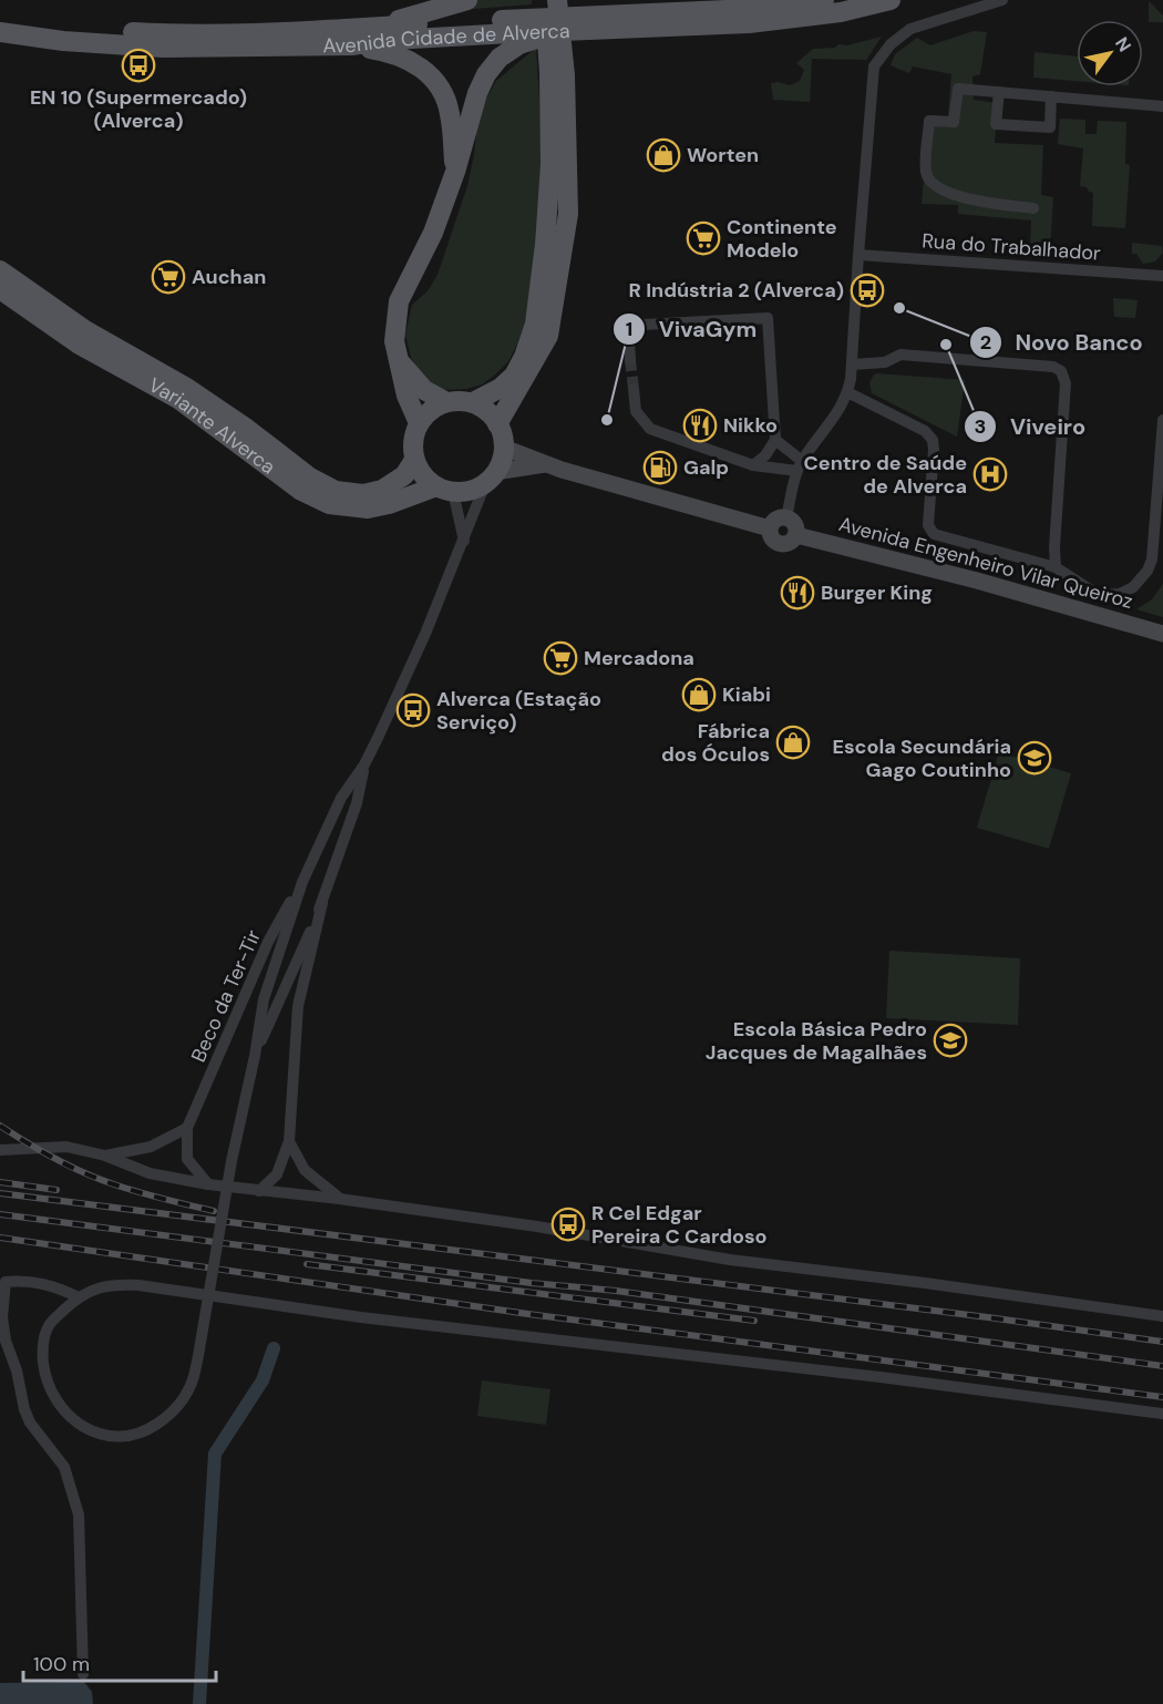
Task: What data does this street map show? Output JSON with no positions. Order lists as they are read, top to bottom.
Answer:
{
  "streets": {
    "main road": ["Avenida Cidade de Alverca", "Variante Alverca", "Avenida Engenheiro Vilar Queiroz"],
    "street": ["Rua do Trabalhador", "Beco da Ter-Tir"]
  },
  "crossings": [
    ["Variante Alverca", "Avenida Engenheiro Vilar Queiroz"]
  ],
  "places": {
    "bus stop": [
      "EN 10 (Supermercado) (Alverca)",
      "R Indústria 2 (Alverca)",
      "Alverca (Estação Serviço)",
      "R Cel Edgar Pereira C Cardoso"
    ],
    "shop": ["Worten", "Kiabi", "Fábrica dos Óculos"],
    "supermarket": ["Continente Modelo", "Auchan", "Mercadona"],
    "other": ["Novo Banco", "Viveiro", "VivaGym"],
    "restaurant": ["Nikko", "Burger King"],
    "fuel station": ["Galp"],
    "hospital": ["Centro de Saúde de Alverca"],
    "school or university": ["Escola Secundária Gago Coutinho", "Escola Básica Pedro Jacques de Magalhães"]
  },
  "scale_bar": "100 m",
  "north": "top right"
}
